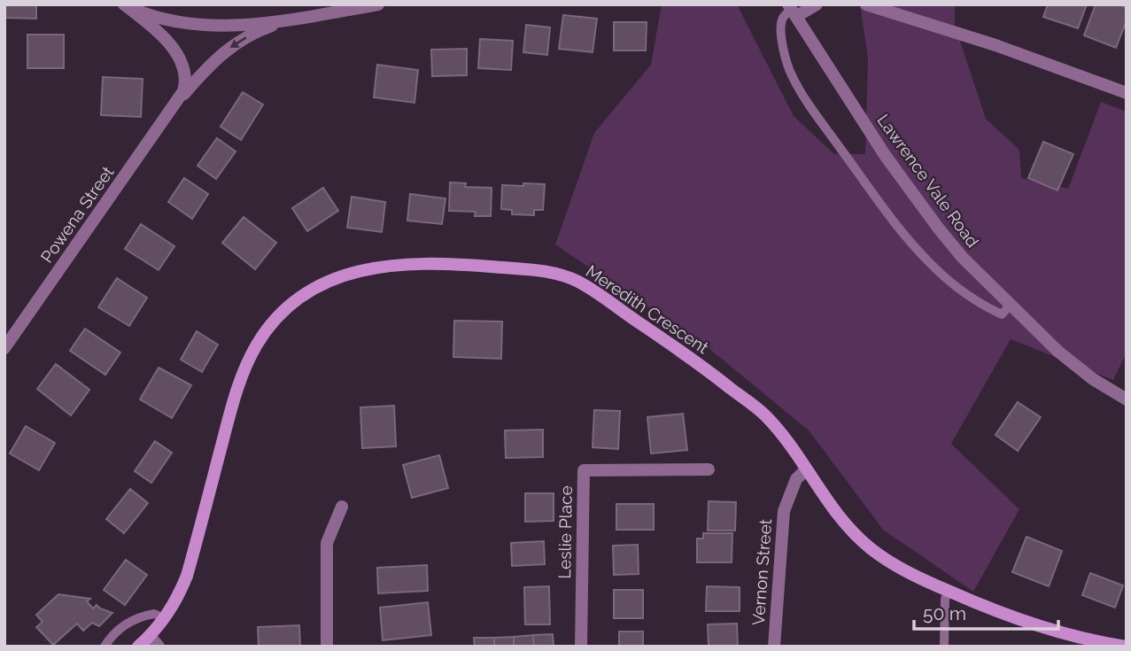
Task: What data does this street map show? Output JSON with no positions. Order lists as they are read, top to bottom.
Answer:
{
  "streets": {
    "street": [
      "Lawrence Vale Road",
      "Powena Street",
      "Meredith Crescent",
      "Leslie Place",
      "Vernon Street"
    ]
  },
  "crossings": [
    ["Meredith Crescent", "Vernon Street"]
  ],
  "scale_bar": "50 m"
}
